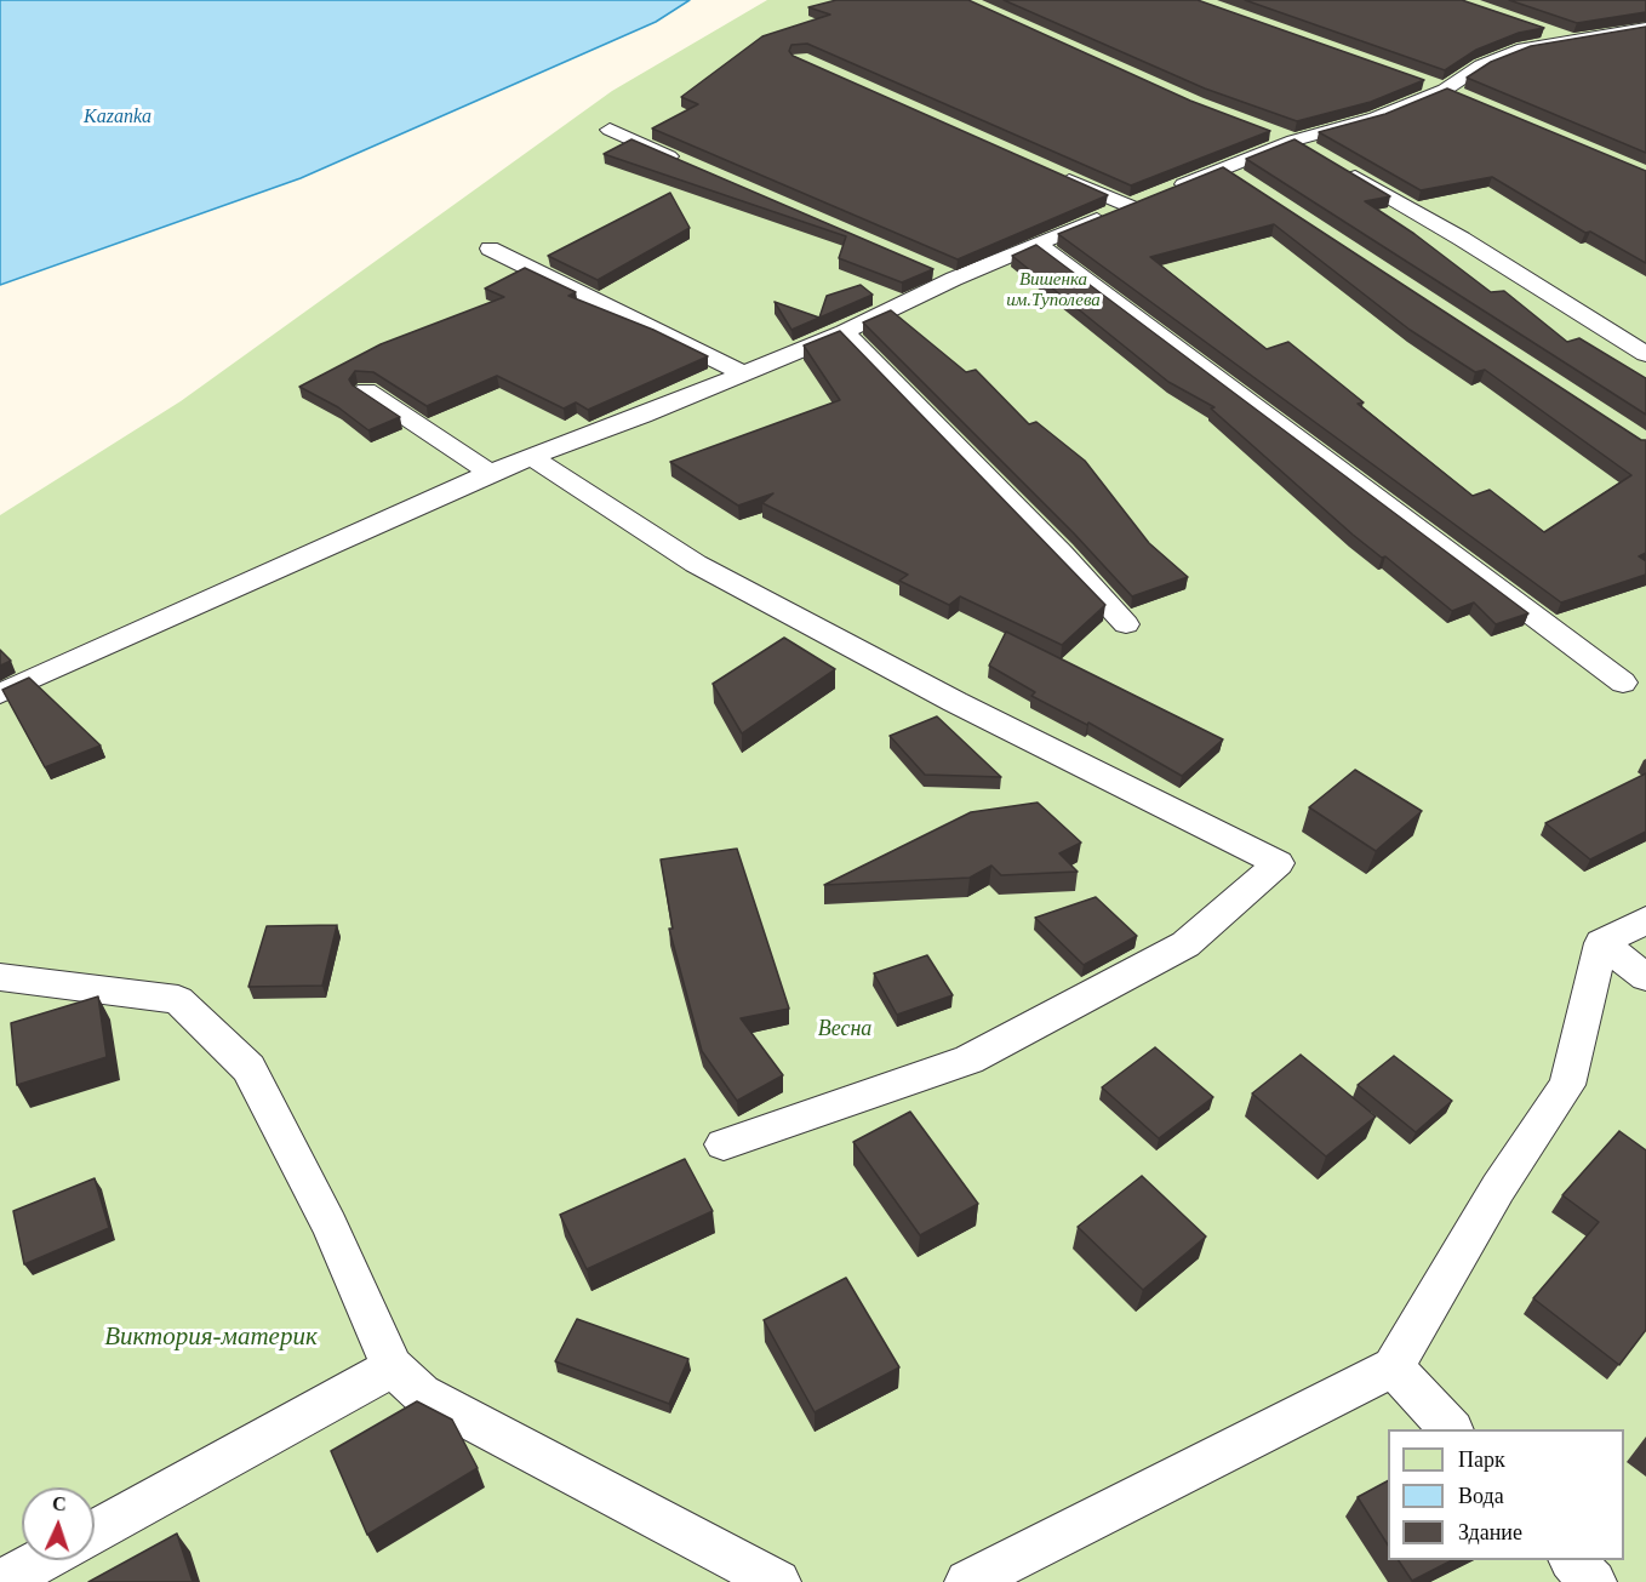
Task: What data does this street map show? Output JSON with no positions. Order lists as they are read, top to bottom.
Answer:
{
  "water": ["Kazanka"],
  "parks": ["Вишенка им.Туполева", "Весна", "Виктория-материк"],
  "legend": ["Парк", "Вода", "Здание"],
  "north": "top"
}
